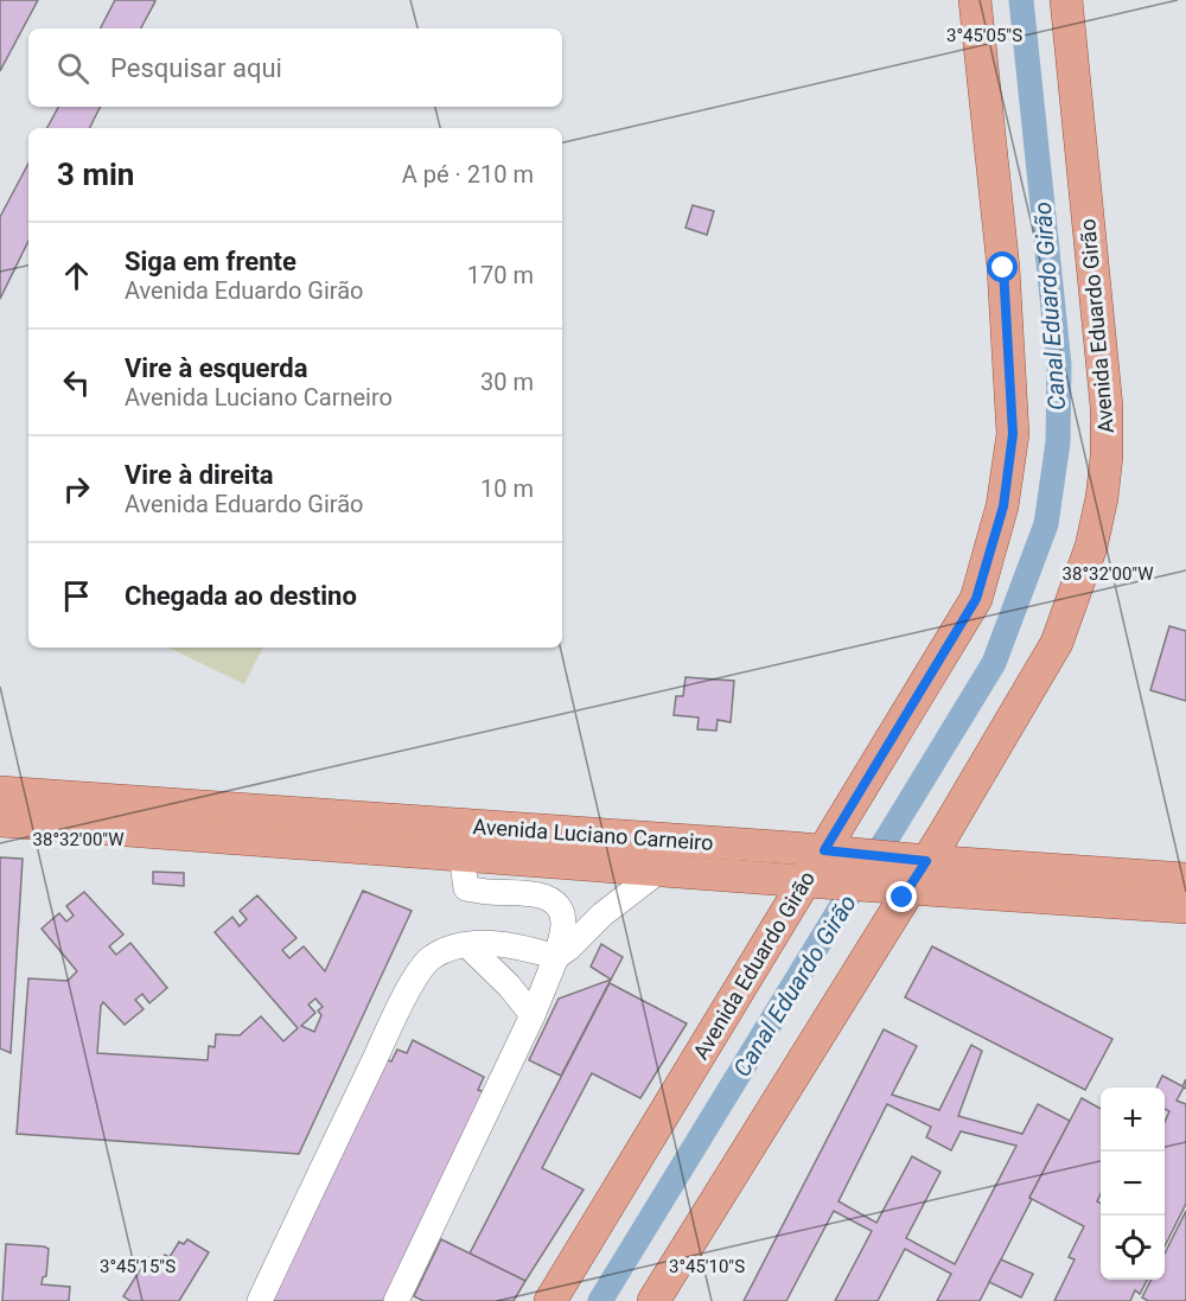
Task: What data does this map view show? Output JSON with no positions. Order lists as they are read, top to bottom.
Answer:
{
  "streets": {
    "main road": ["Avenida Eduardo Girão", "Avenida Luciano Carneiro"]
  },
  "crossings": [
    ["Avenida Eduardo Girão", "Avenida Luciano Carneiro"]
  ],
  "water": ["Canal Eduardo Girão"],
  "page": {
    "search": "Pesquisar aqui",
    "heading": ["3 min", "A pé · 210 m"],
    "list": [
      ["Siga em frente", "Avenida Eduardo Girão", "170 m"],
      ["Vire à esquerda", "Avenida Luciano Carneiro", "30 m"],
      ["Vire à direita", "Avenida Eduardo Girão", "10 m"],
      "Chegada ao destino"
    ],
    "map_buttons": ["+", "−"]
  },
  "coordinates": [
    "3°45'05\"S",
    "38°32'00\"W",
    "3°45'15\"S",
    "3°45'10\"S"
  ]
}
